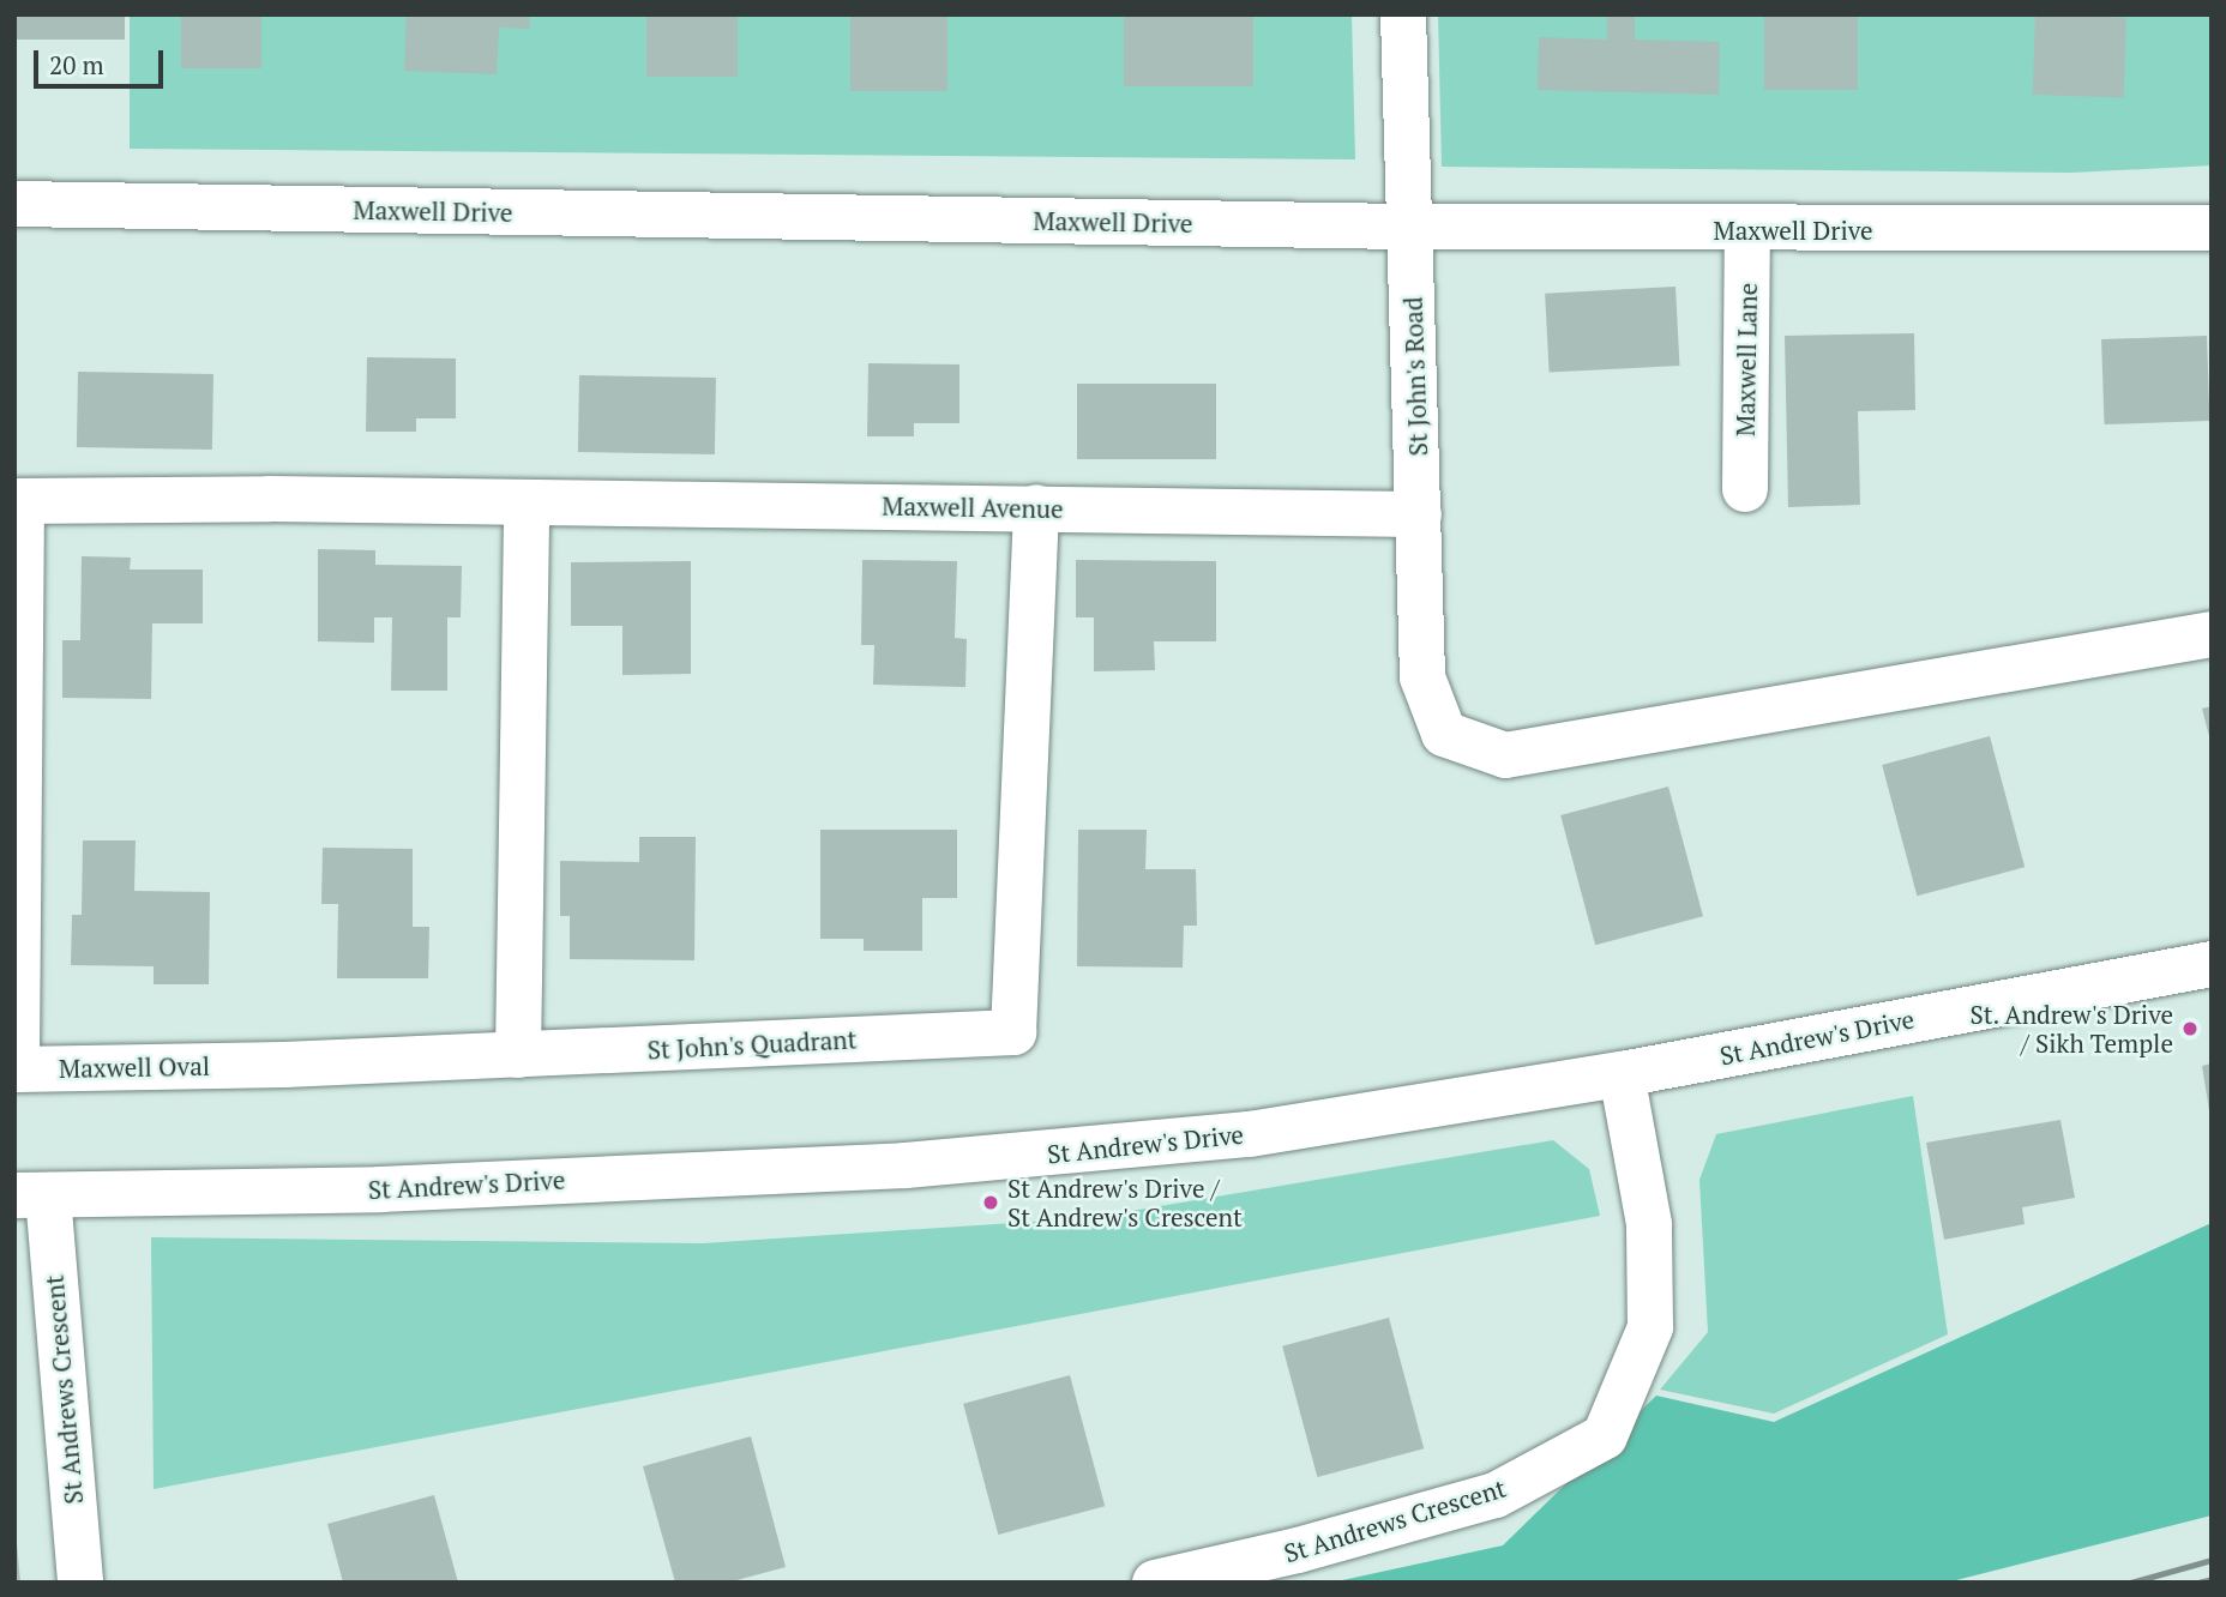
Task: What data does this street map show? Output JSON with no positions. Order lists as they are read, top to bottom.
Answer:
{
  "streets": {
    "street": [
      "Maxwell Drive",
      "Maxwell Lane",
      "St John's Road",
      "Maxwell Avenue",
      "St Andrew's Drive",
      "St John's Quadrant",
      "Maxwell Oval",
      "St Andrews Crescent"
    ]
  },
  "crossings": [
    ["Maxwell Drive", "Maxwell Lane"],
    ["Maxwell Drive", "St John's Road"],
    ["St John's Road", "Maxwell Avenue"],
    ["Maxwell Avenue", "St John's Quadrant"],
    ["Maxwell Avenue", "Maxwell Oval"],
    ["St Andrew's Drive", "St Andrews Crescent"],
    ["St John's Quadrant", "Maxwell Oval"]
  ],
  "places": ["St. Andrew's Drive / Sikh Temple", "St Andrew's Drive / St Andrew's Crescent"],
  "scale_bar": "20 m"
}
